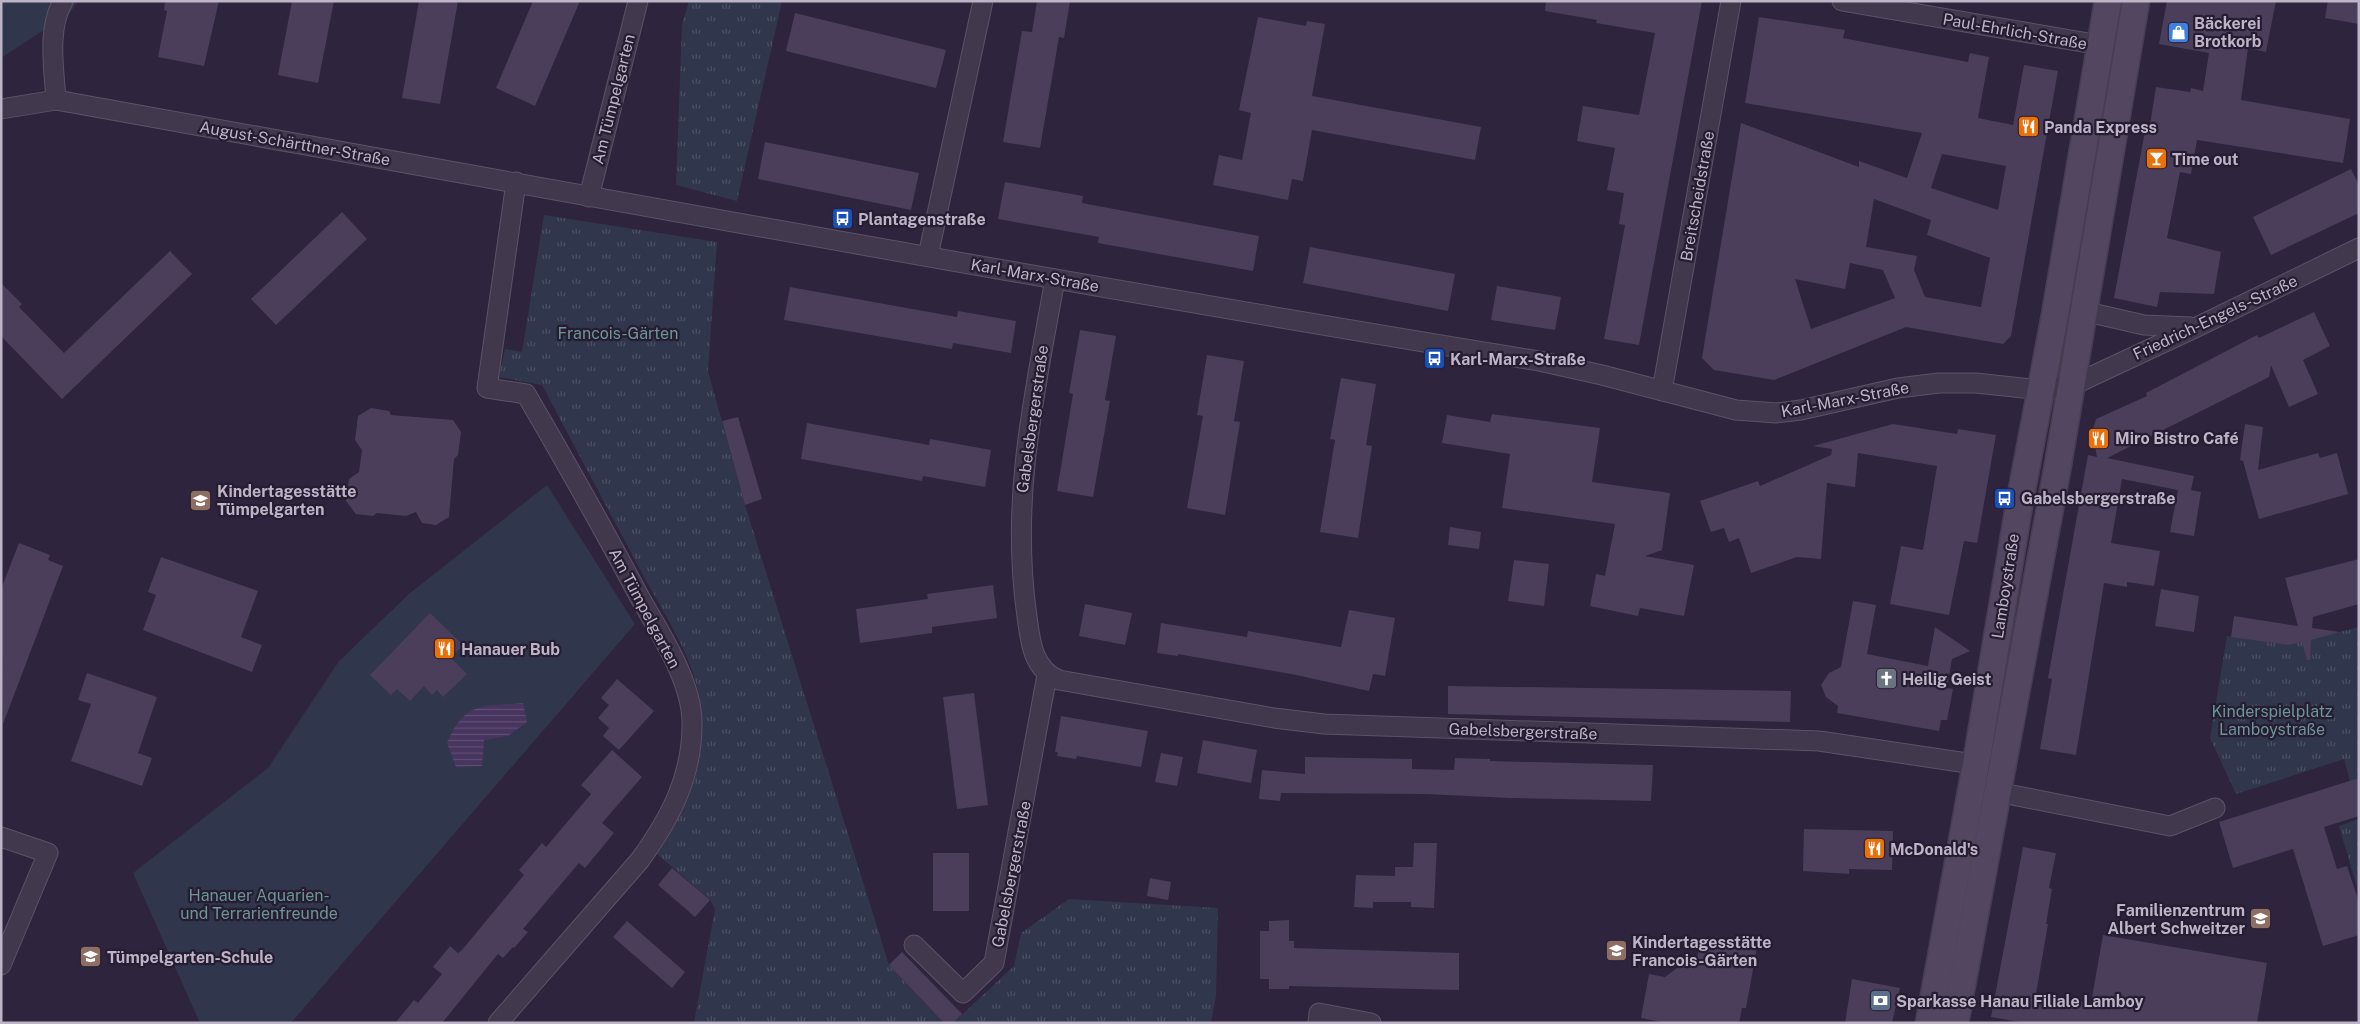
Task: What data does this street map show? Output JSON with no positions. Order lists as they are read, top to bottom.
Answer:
{
  "streets": {
    "main road": ["Lamboystraße"],
    "street": [
      "Paul-Ehrlich-Straße",
      "Am Tümpelgarten",
      "August-Schärttner-Straße",
      "Breitscheidstraße",
      "Karl-Marx-Straße",
      "Friedrich-Engels-Straße",
      "Gabelsbergerstraße"
    ]
  },
  "crossings": [
    ["Paul-Ehrlich-Straße", "Lamboystraße"],
    ["Am Tümpelgarten", "August-Schärttner-Straße"],
    ["Am Tümpelgarten", "Karl-Marx-Straße"],
    ["August-Schärttner-Straße", "Karl-Marx-Straße"],
    ["Breitscheidstraße", "Karl-Marx-Straße"],
    ["Karl-Marx-Straße", "Friedrich-Engels-Straße"],
    ["Karl-Marx-Straße", "Gabelsbergerstraße"],
    ["Karl-Marx-Straße", "Lamboystraße"],
    ["Friedrich-Engels-Straße", "Lamboystraße"],
    ["Gabelsbergerstraße", "Lamboystraße"]
  ],
  "parks": ["Francois-Gärten", "Kinderspielplatz Lamboystraße", "Hanauer Aquarien- und Terrarienfreunde"],
  "places": {
    "shop": ["Bäckerei Brotkorb"],
    "restaurant": [
      "Panda Express",
      "Miro Bistro Café",
      "Hanauer Bub",
      "McDonald's"
    ],
    "bar": ["Time out"],
    "bus stop": ["Plantagenstraße", "Karl-Marx-Straße", "Gabelsbergerstraße"],
    "school or university": [
      "Kindertagesstätte Tümpelgarten",
      "Familienzentrum Albert Schweitzer",
      "Kindertagesstätte Francois-Gärten",
      "Tümpelgarten-Schule"
    ],
    "church": ["Heilig Geist"],
    "bank": ["Sparkasse Hanau Filiale Lamboy"]
  }
}
